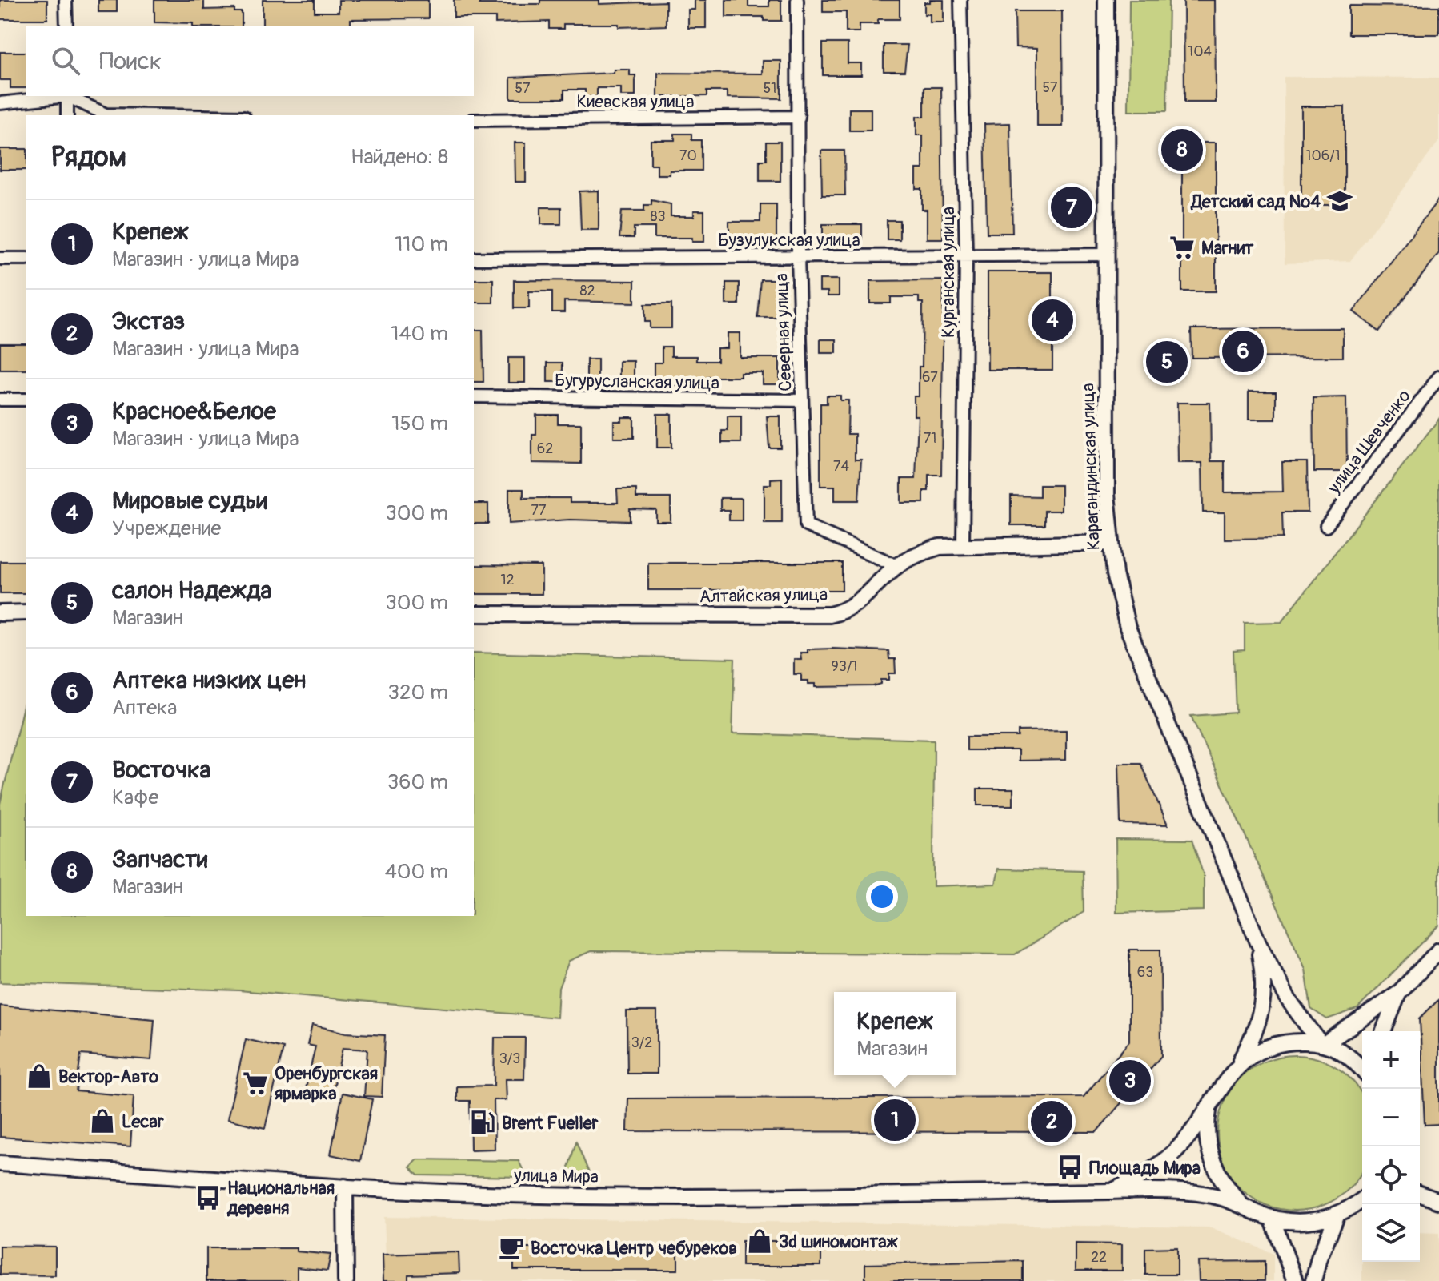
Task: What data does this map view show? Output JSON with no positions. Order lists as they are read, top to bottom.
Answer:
{
  "streets": {
    "main road": ["Карагандинская улица", "Алтайская улица", "улица Мира"],
    "street": [
      "Киевская улица",
      "Бузулукская улица",
      "Курганская улица",
      "Северная улица",
      "Бугурусланская улица",
      "улица Шевченко"
    ]
  },
  "crossings": [
    ["Киевская улица", "Северная улица"],
    ["Бузулукская улица", "Курганская улица"],
    ["Бузулукская улица", "Северная улица"],
    ["Бузулукская улица", "Карагандинская улица"],
    ["Курганская улица", "Алтайская улица"],
    ["Северная улица", "Бугурусланская улица"],
    ["Северная улица", "Алтайская улица"],
    ["Карагандинская улица", "Алтайская улица"]
  ],
  "places": {
    "school or university": ["Детский сад №4"],
    "supermarket": ["Магнит", "Оренбургская ярмарка"],
    "shop": ["Вектор-Авто", "Lecar", "3d шиномонтаж"],
    "fuel station": ["Brent Fueller"],
    "bus stop": ["Площадь Мира", "Национальная деревня"],
    "cafe": ["Восточка Центр чебуреков"]
  },
  "house_numbers": [
    "104",
    "57",
    "57",
    "51",
    "70",
    "106/1",
    "83",
    "82",
    "67",
    "71",
    "62",
    "74",
    "77",
    "12",
    "93/1",
    "63",
    "3/2",
    "3/3",
    "22"
  ],
  "page": {
    "search": "Поиск",
    "heading": ["Рядом", "Найдено: 8"],
    "pins": [
      "8",
      "7",
      "4",
      "6",
      "5",
      "3",
      "1",
      "2"
    ],
    "list": [
      {
        "mark": "1",
        "name": "Крепеж",
        "note": "Магазин · улица Мира",
        "value": "110 m"
      },
      {
        "mark": "2",
        "name": "Экстаз",
        "note": "Магазин · улица Мира",
        "value": "140 m"
      },
      {
        "mark": "3",
        "name": "Красное&Белое",
        "note": "Магазин · улица Мира",
        "value": "150 m"
      },
      {
        "mark": "4",
        "name": "Мировые судьи",
        "note": "Учреждение",
        "value": "300 m"
      },
      {
        "mark": "5",
        "name": "салон Надежда",
        "note": "Магазин",
        "value": "300 m"
      },
      {
        "mark": "6",
        "name": "Аптека низких цен",
        "note": "Аптека",
        "value": "320 m"
      },
      {
        "mark": "7",
        "name": "Восточка",
        "note": "Кафе",
        "value": "360 m"
      },
      {
        "mark": "8",
        "name": "Запчасти",
        "note": "Магазин",
        "value": "400 m"
      }
    ],
    "popup": ["Крепеж", "Магазин"],
    "map_buttons": ["+", "−"]
  }
}
